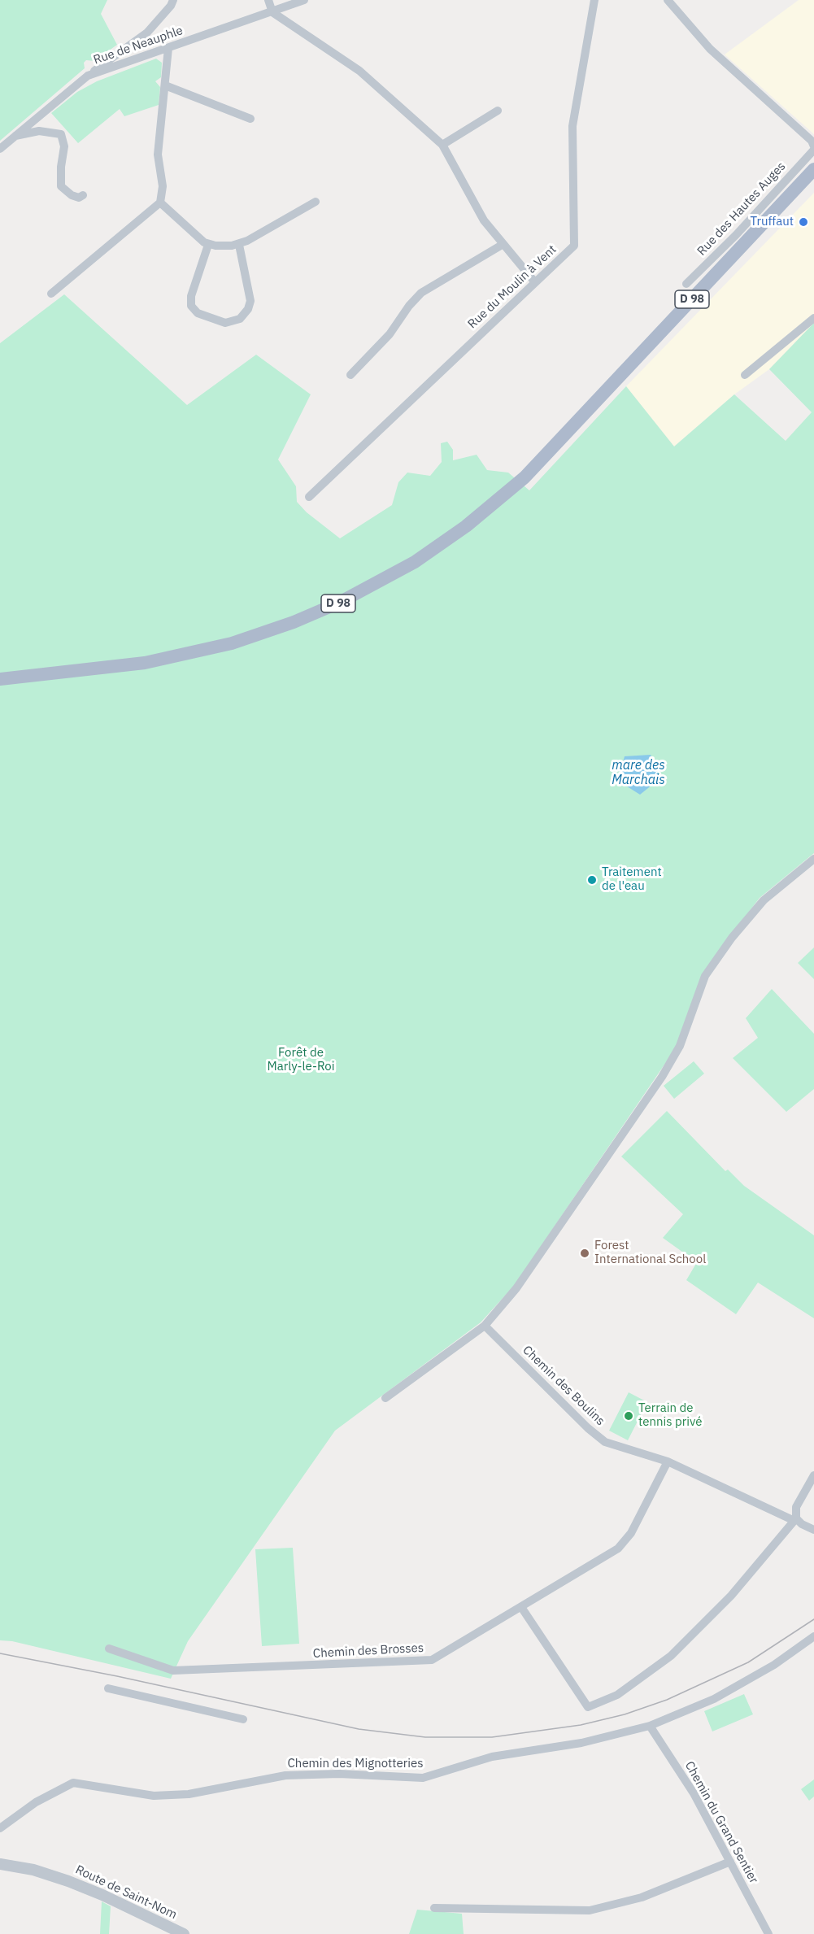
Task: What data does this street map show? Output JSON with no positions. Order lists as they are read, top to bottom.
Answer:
{
  "streets": {
    "main road": ["D 98"],
    "street": [
      "Rue de Neauphle",
      "Rue des Hautes Auges",
      "Rue du Moulin à Vent",
      "Chemin des Boulins",
      "Chemin des Brosses",
      "Chemin des Mignotteries",
      "Chemin du Grand Sentier",
      "Route de Saint-Nom"
    ]
  },
  "crossings": [
    ["Chemin des Boulins", "Chemin des Brosses"],
    ["Chemin des Mignotteries", "Chemin du Grand Sentier"]
  ],
  "water": ["mare des Marchais"],
  "parks": ["Forêt de Marly-le-Roi"],
  "places": [
    "Truffaut",
    "Traitement de l'eau",
    "Forest International School",
    "Terrain de tennis privé"
  ]
}
